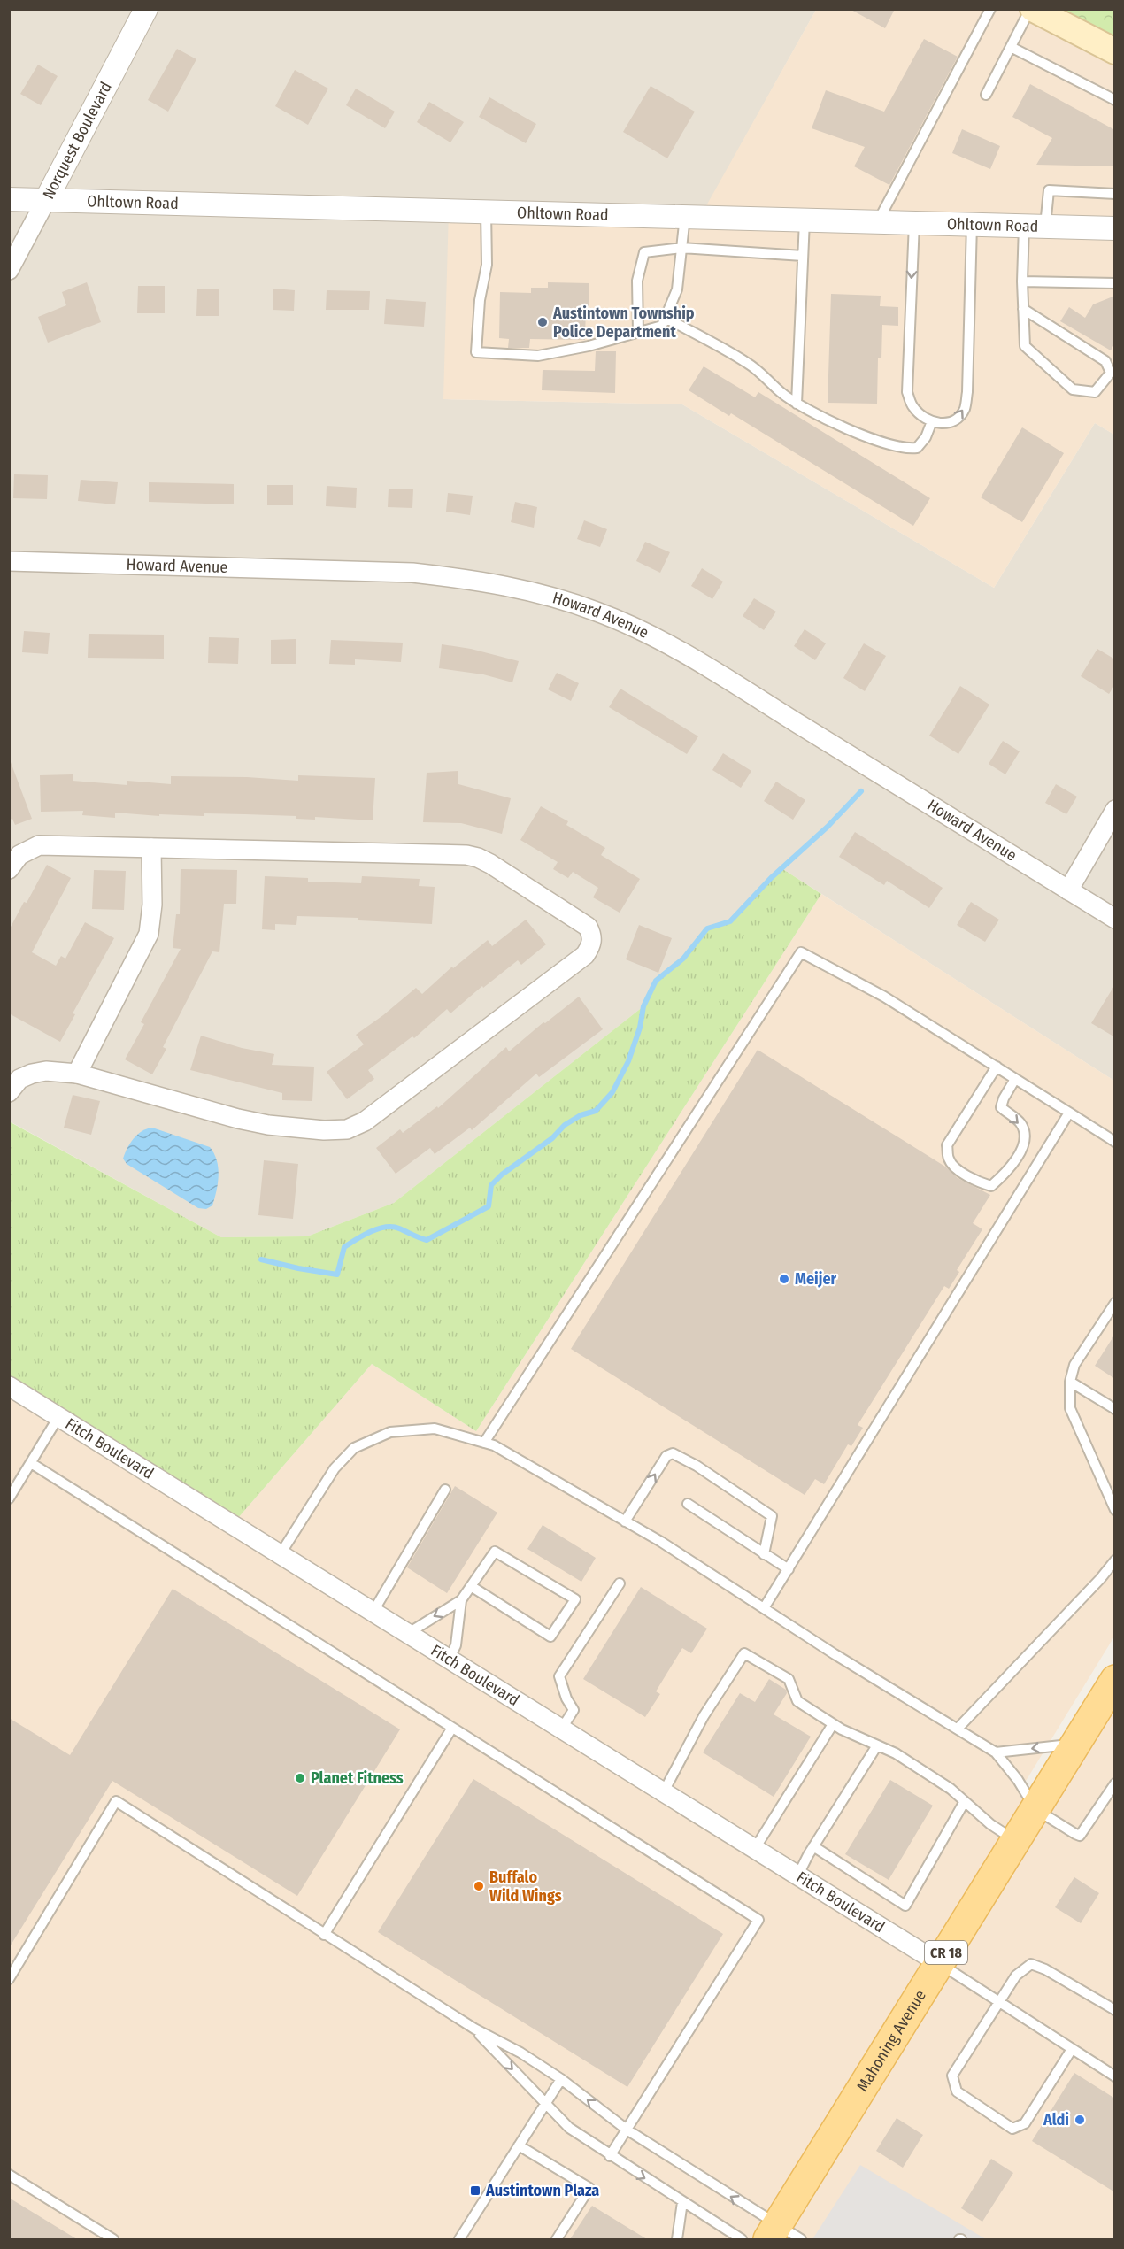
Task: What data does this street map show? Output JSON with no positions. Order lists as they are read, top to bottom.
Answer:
{
  "streets": {
    "main road": ["CR 18", "Mahoning Avenue"],
    "street": [
      "Norquest Boulevard",
      "Ohltown Road",
      "Howard Avenue",
      "Fitch Boulevard"
    ]
  },
  "crossings": [
    ["Norquest Boulevard", "Ohltown Road"],
    ["Fitch Boulevard", "Mahoning Avenue"]
  ],
  "places": {
    "other": [
      "Austintown Township Police Department",
      "Meijer",
      "Planet Fitness",
      "Buffalo Wild Wings",
      "Aldi"
    ],
    "transit": ["Austintown Plaza"]
  }
}
